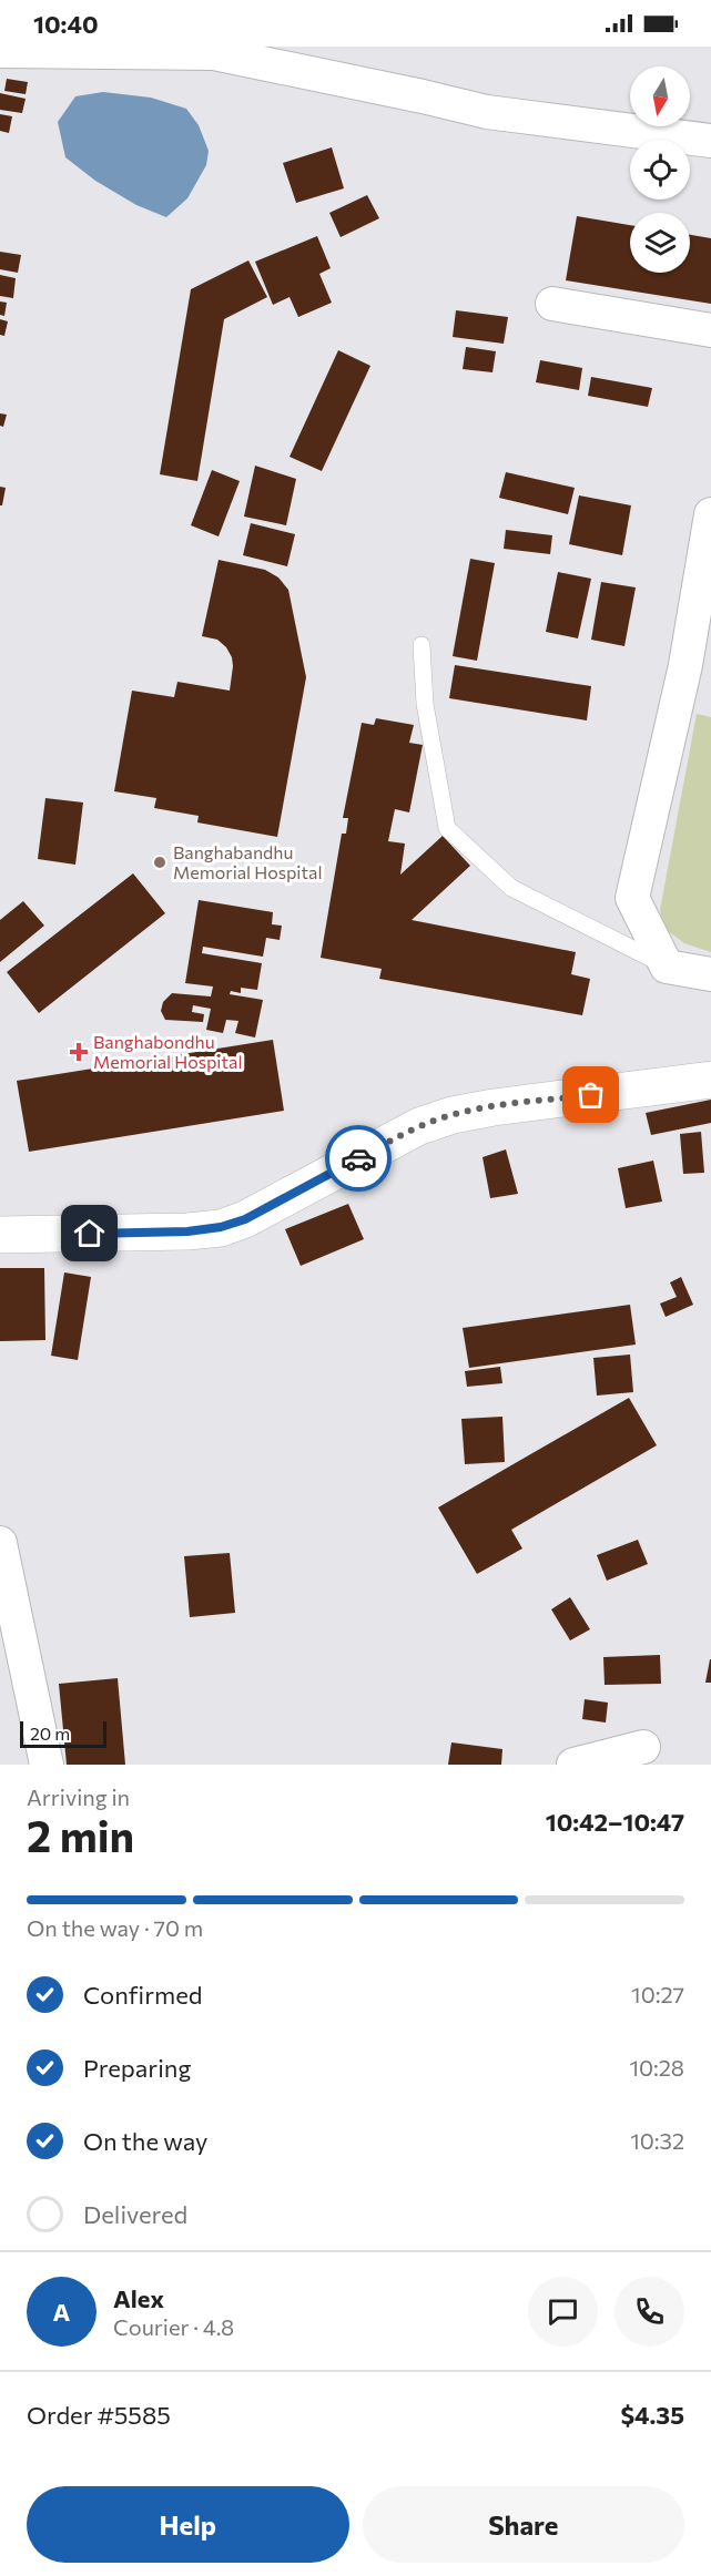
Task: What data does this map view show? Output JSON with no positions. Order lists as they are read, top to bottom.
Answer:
{
  "places": {
    "other": ["Banghabandhu Memorial Hospital"],
    "health": ["Banghabondhu Memorial Hospital"]
  },
  "scale_bar": "20 m",
  "north": "bottom",
  "page": {
    "status": "10:40",
    "scale": "20 m",
    "heading": ["2 min", "Arriving in", "10:42–10:47"],
    "panel": [
      "Alex",
      "Courier · 4.8",
      "Order #5585",
      "$4.35"
    ],
    "bar": "On the way · 70 m",
    "list": [
      ["Confirmed", "10:27"],
      ["Preparing", "10:28"],
      ["On the way", "10:32"],
      "Delivered"
    ],
    "round": "A",
    "buttons": ["Help", "Share"]
  }
}
